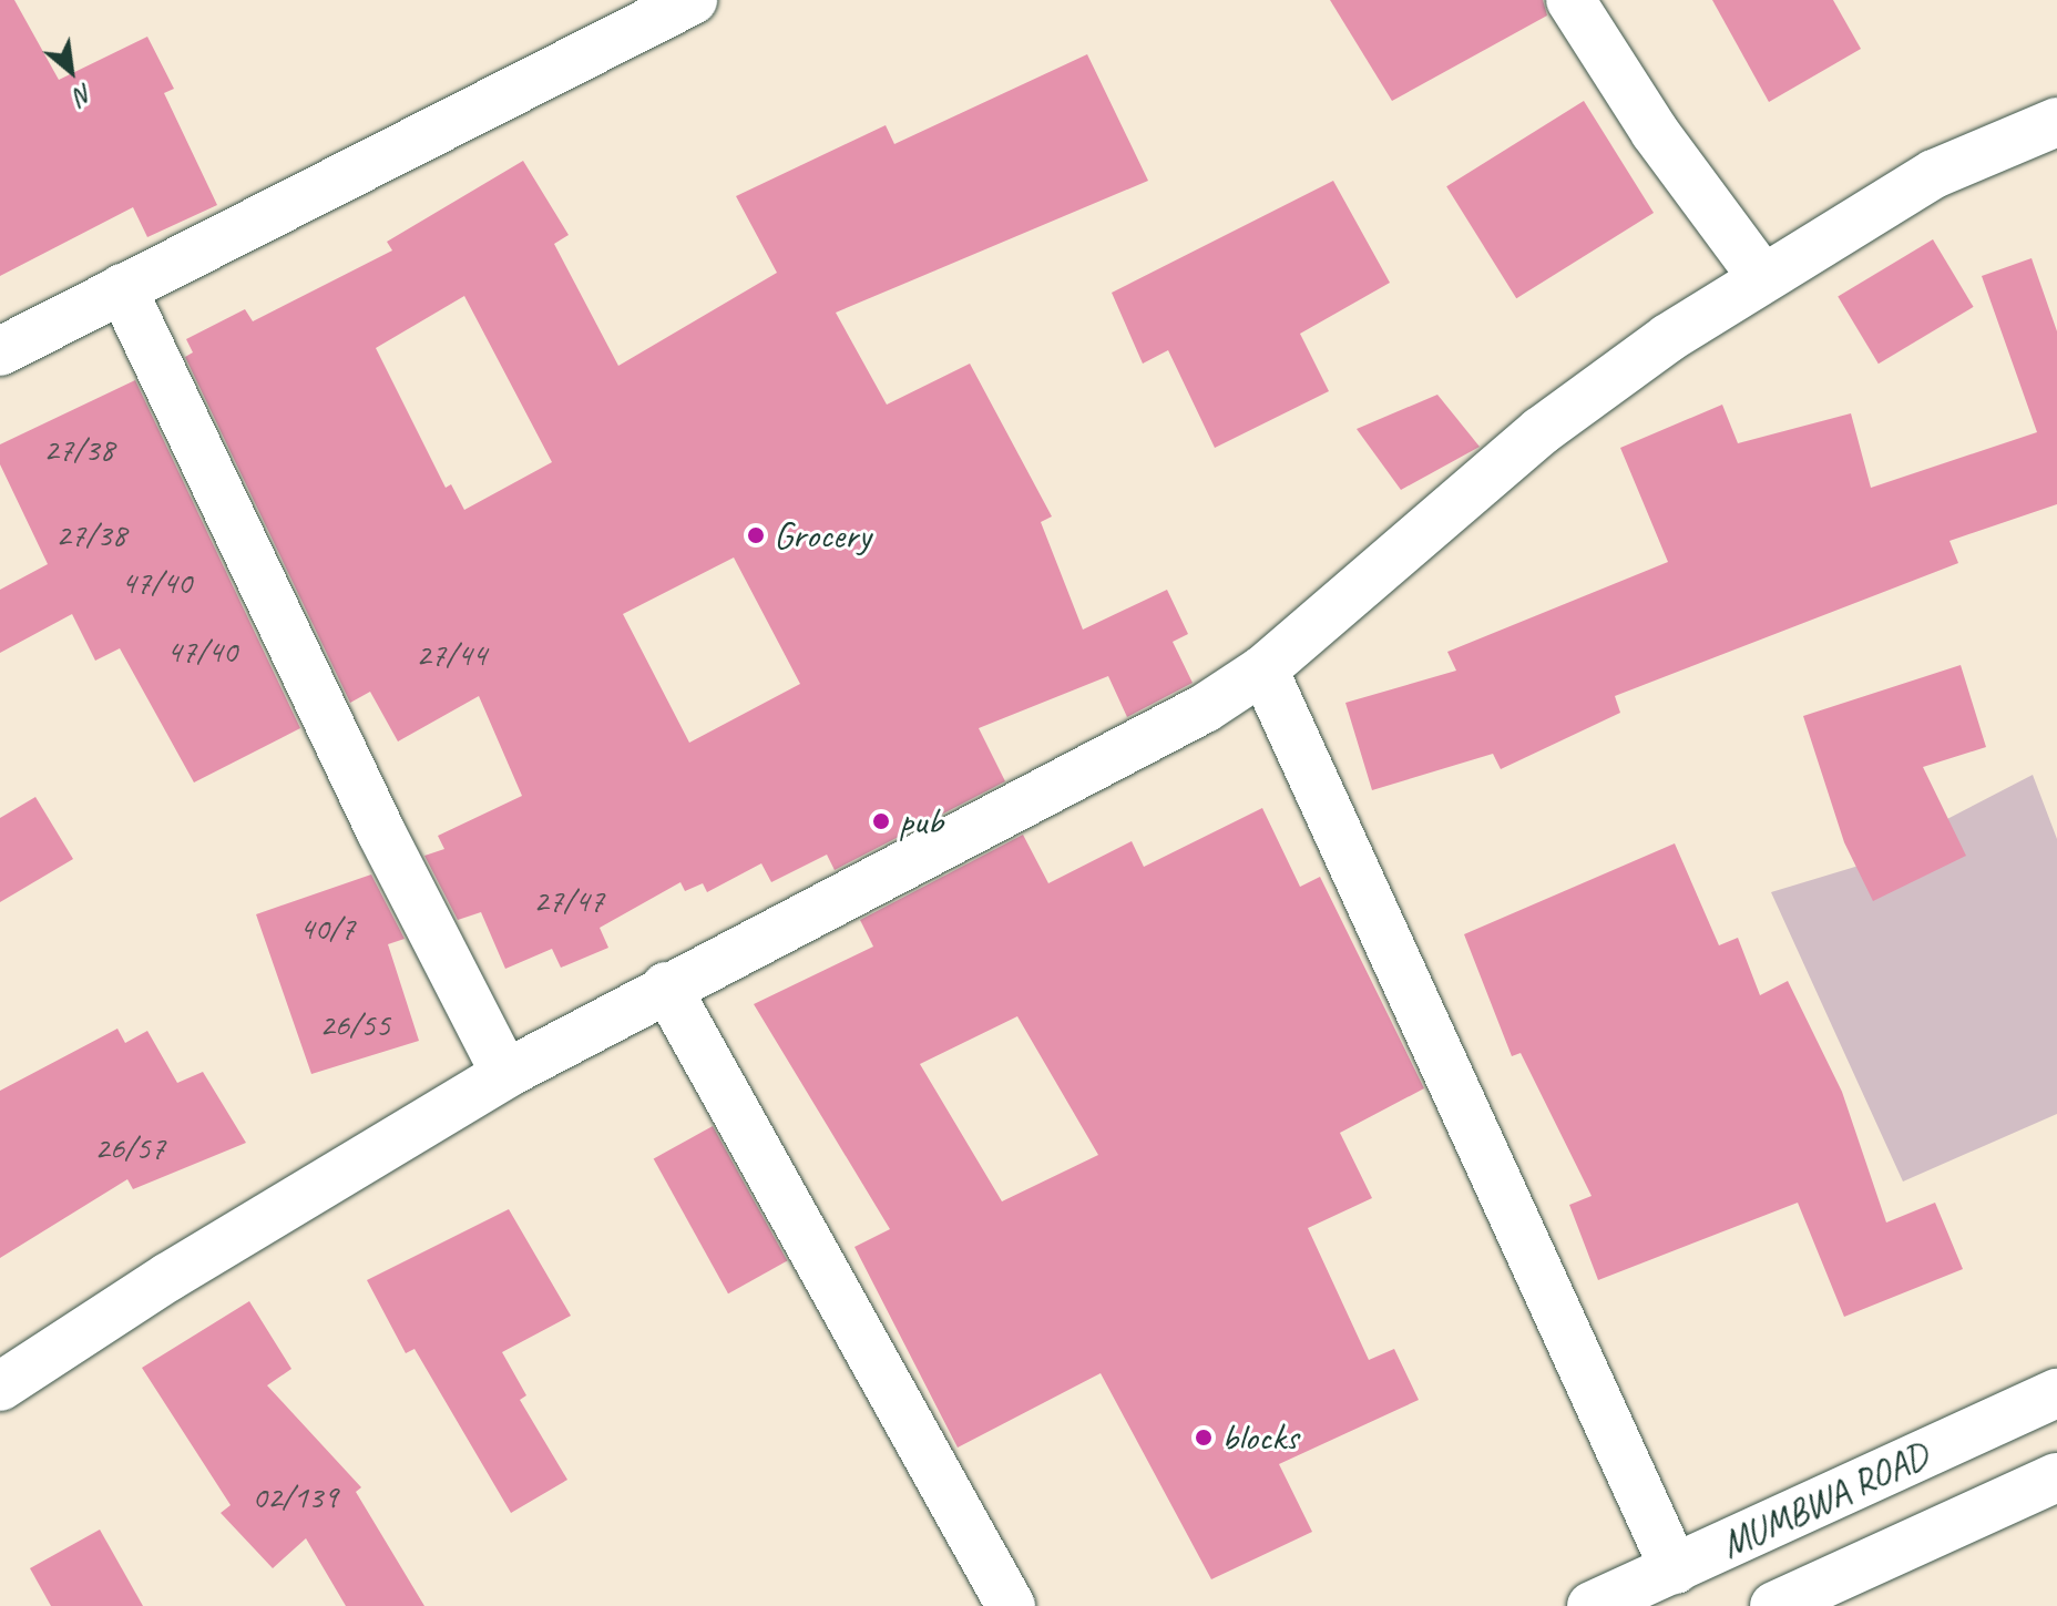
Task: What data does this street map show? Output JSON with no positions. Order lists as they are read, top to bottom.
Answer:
{
  "streets": {
    "street": ["MUMBWA ROAD"]
  },
  "places": ["Grocery", "pub", "blocks"],
  "house_numbers": [
    "27/38",
    "27/38",
    "47/40",
    "47/40",
    "27/44",
    "27/47",
    "40/7",
    "26/55",
    "26/57",
    "02/139"
  ],
  "north": "bottom right"
}
